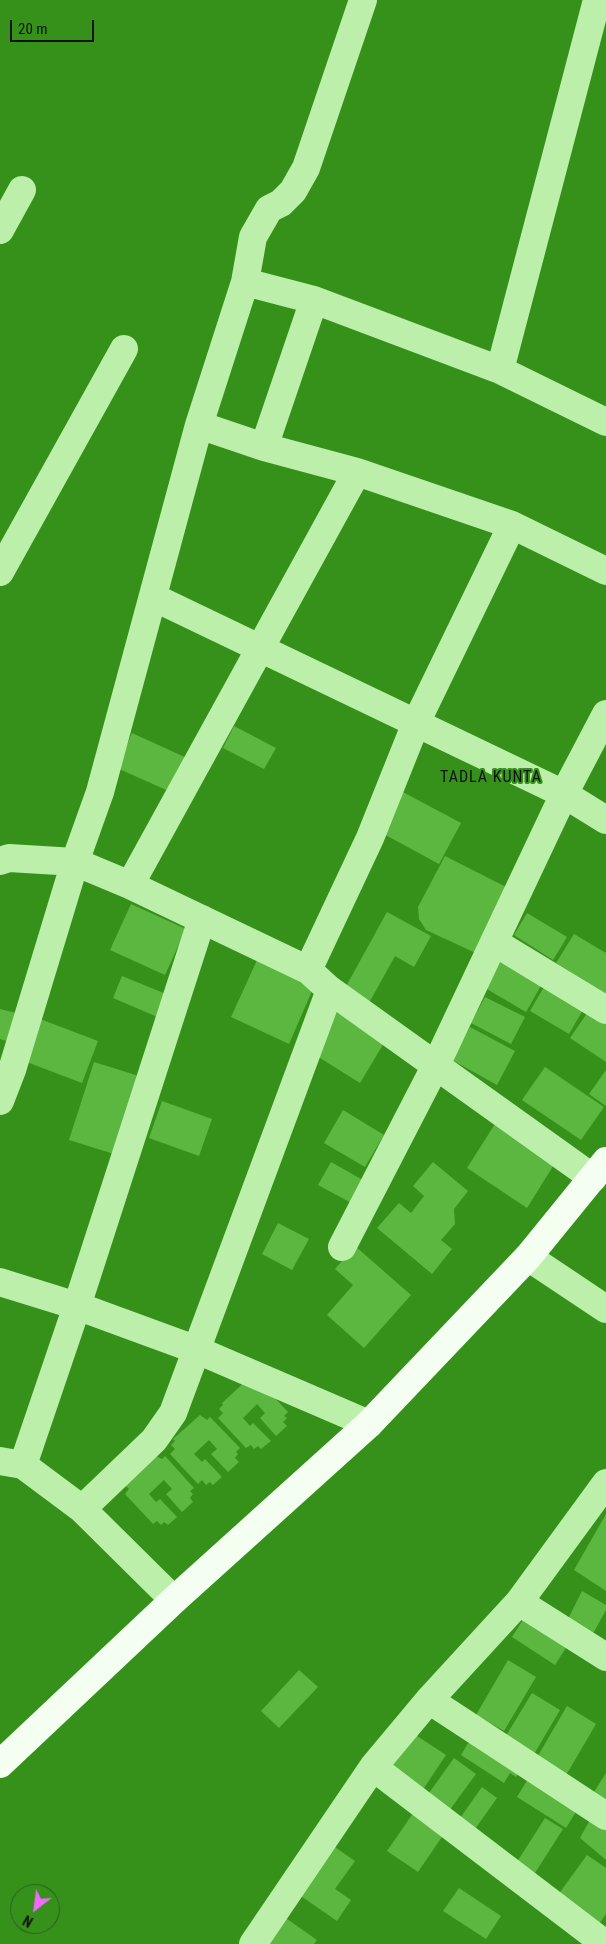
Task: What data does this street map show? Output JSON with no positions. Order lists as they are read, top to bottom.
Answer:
{
  "districts": ["TADLA KUNTA"],
  "scale_bar": "20 m",
  "north": "bottom left"
}
